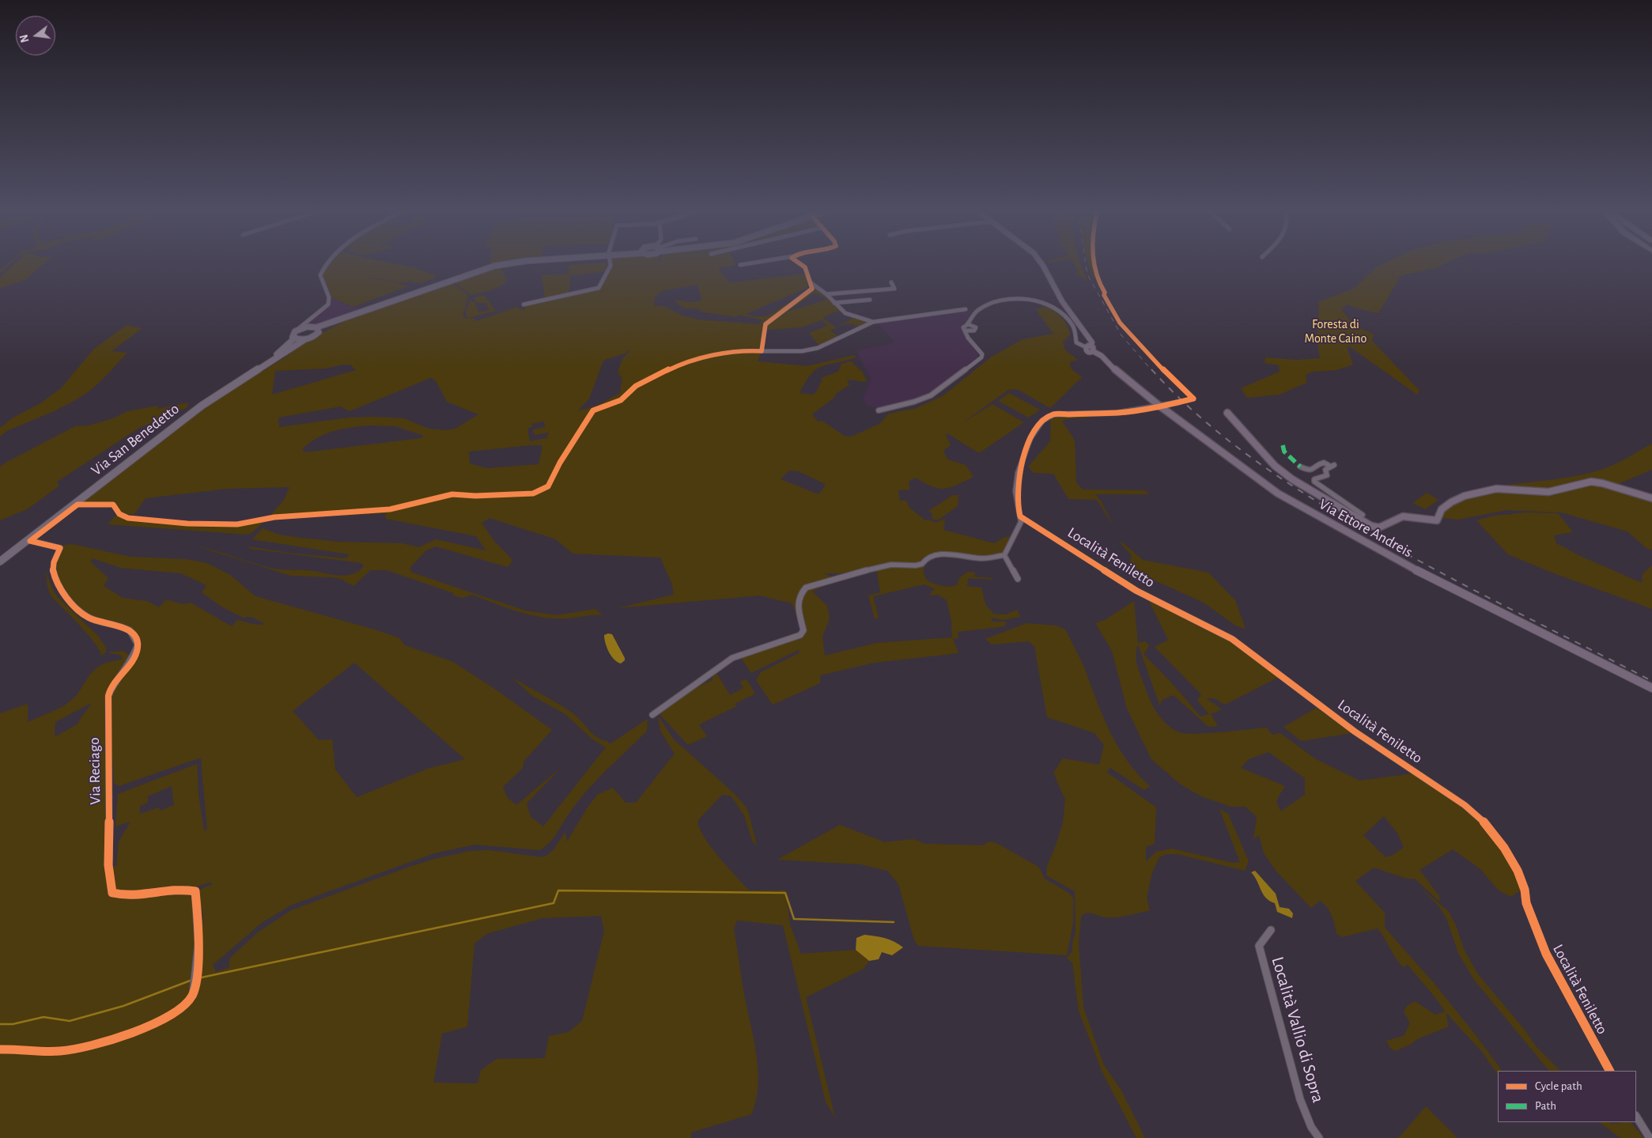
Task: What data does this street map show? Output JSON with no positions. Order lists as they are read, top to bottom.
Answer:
{
  "streets": {
    "main road": ["Via San Benedetto"],
    "street": [
      "Via Ettore Andreis",
      "Località Feniletto",
      "Via Reciago",
      "Località Vallio di Sopra"
    ]
  },
  "crossings": [
    ["Via San Benedetto", "Via Reciago"]
  ],
  "parks": ["Foresta di Monte Caino"],
  "legend": ["Cycle path", "Path"],
  "north": "left"
}
